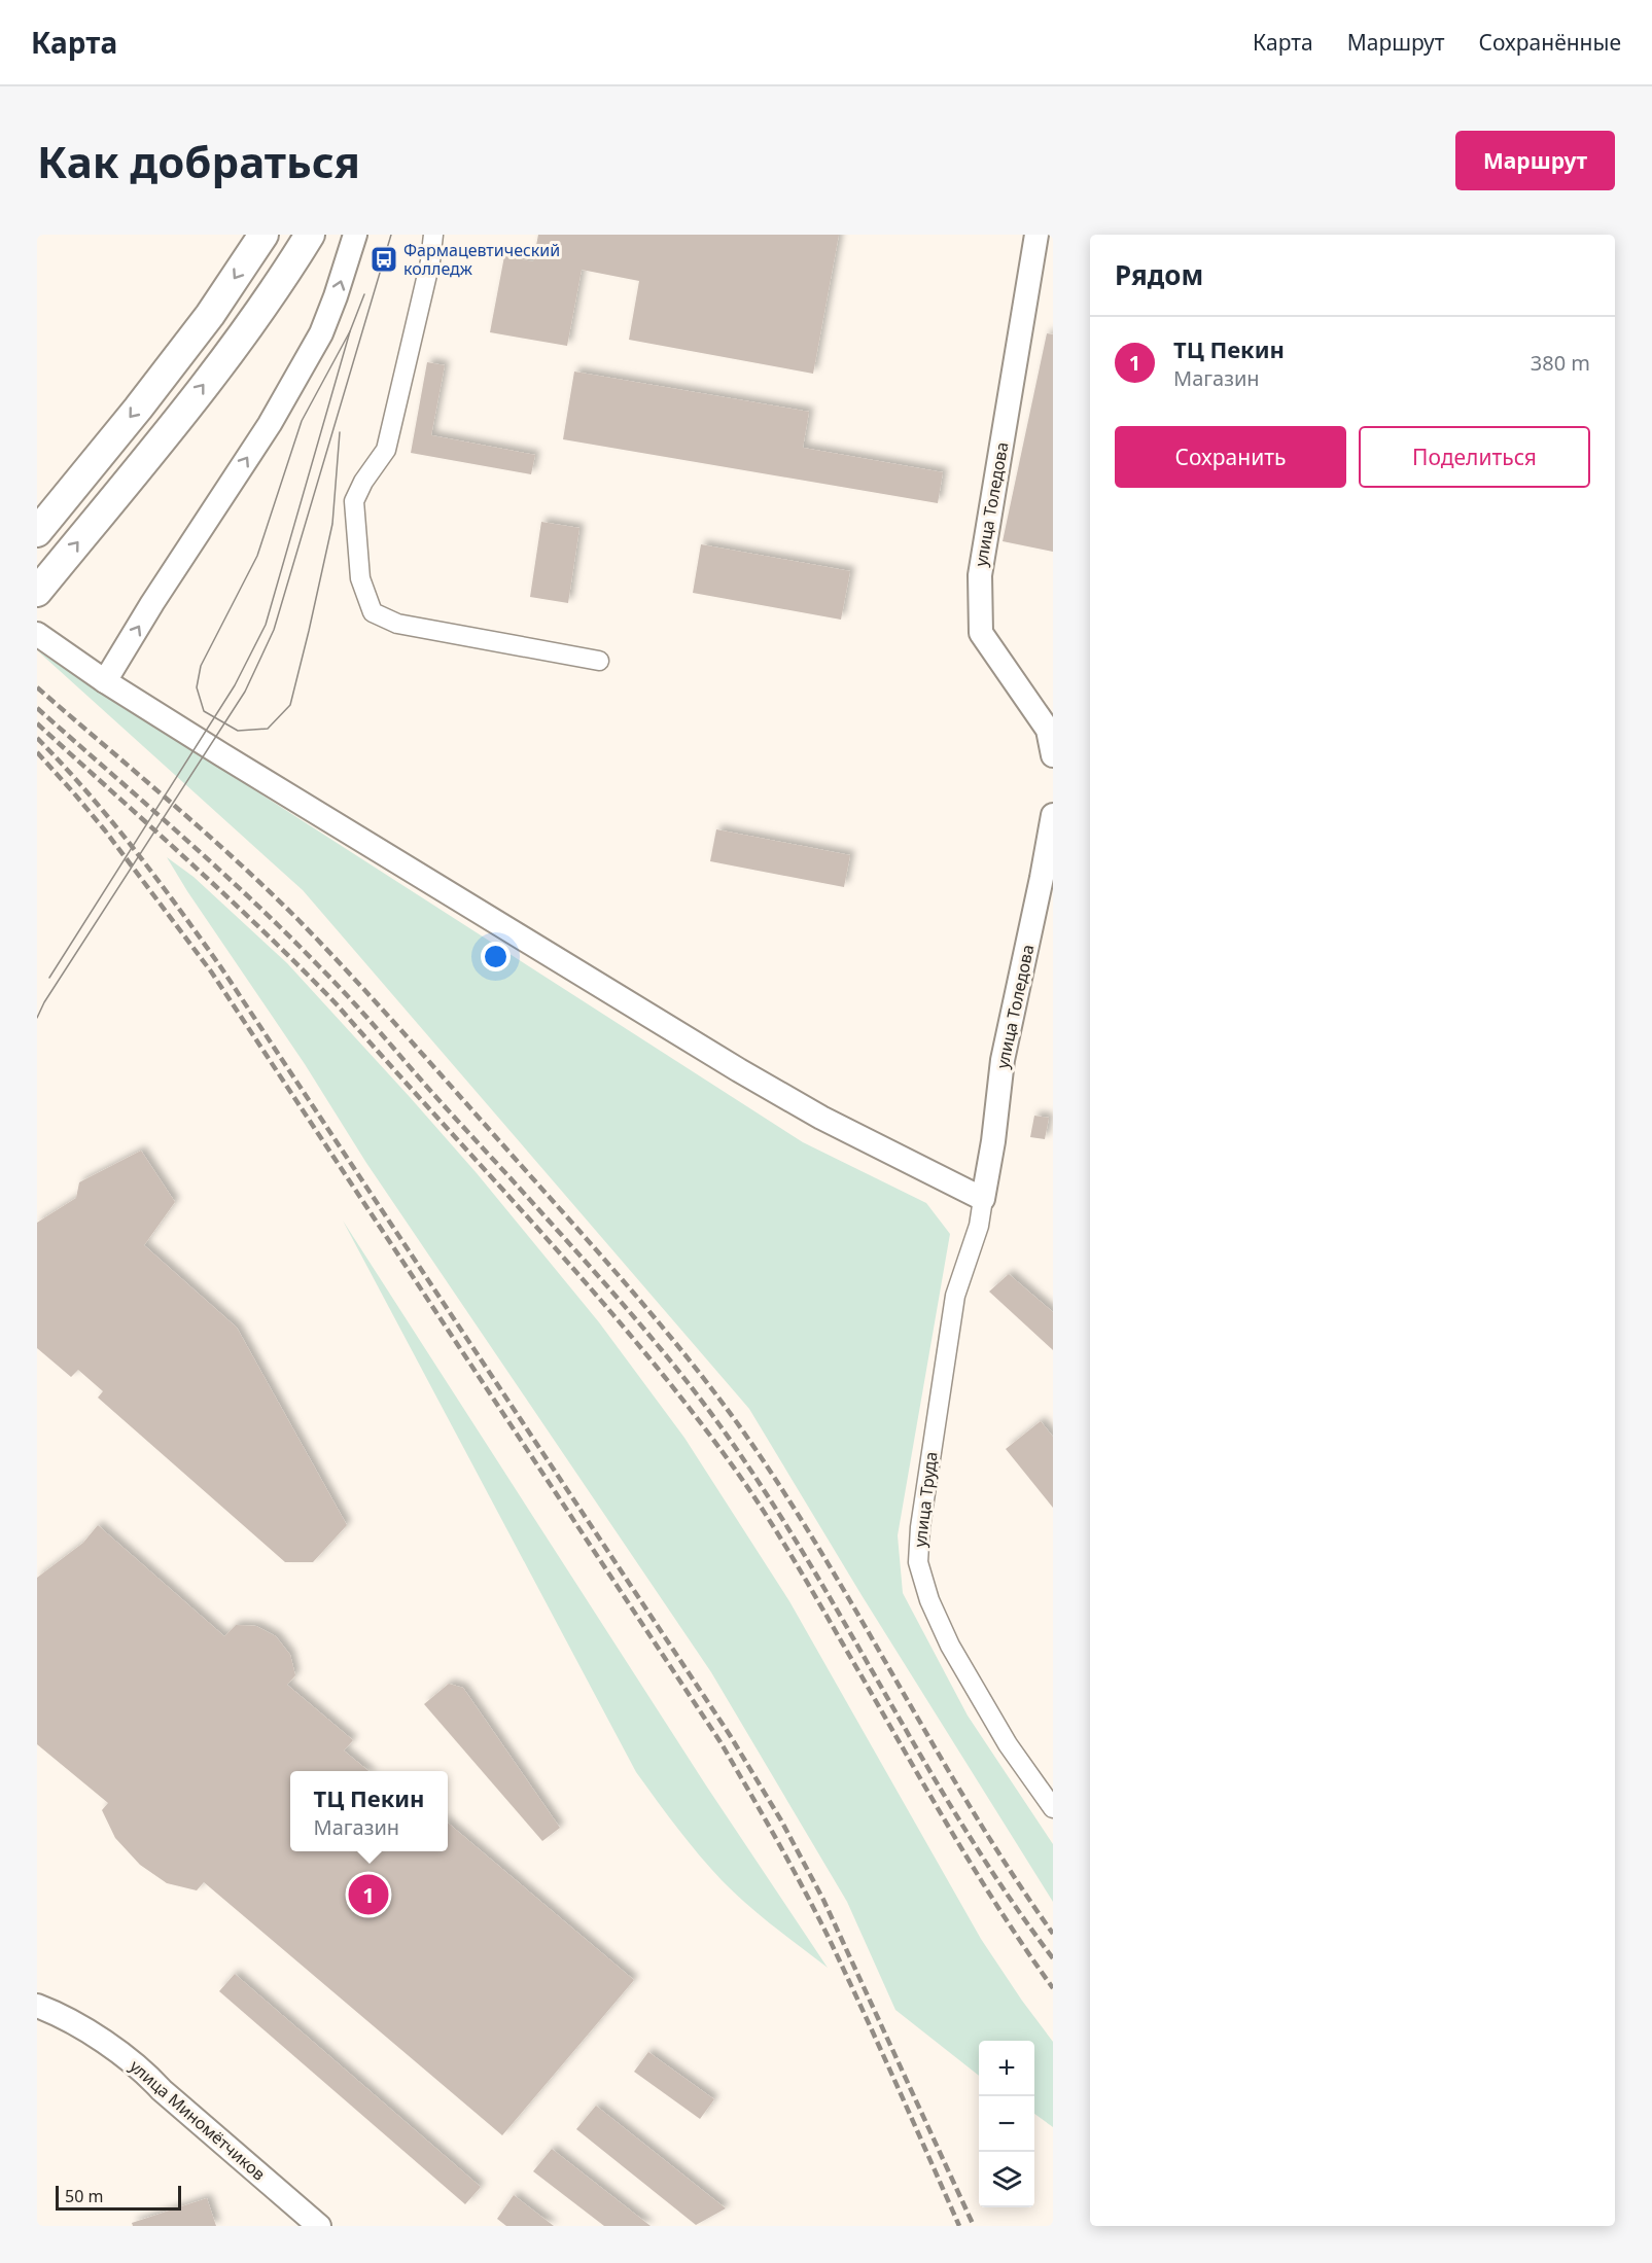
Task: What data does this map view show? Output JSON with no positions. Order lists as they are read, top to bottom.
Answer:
{
  "streets": {
    "street": ["улица Толедова", "улица Труда", "улица Миномётчиков"]
  },
  "crossings": [
    ["улица Толедова", "улица Труда"]
  ],
  "places": {
    "bus stop": ["Фармацевтический колледж"]
  },
  "scale_bar": "50 m",
  "page": {
    "header": "Карта",
    "nav": ["Карта", "Маршрут", "Сохранённые"],
    "buttons": [
      "Маршрут",
      ["Сохранить", "Поделиться"]
    ],
    "title": "Как добраться",
    "heading": "Рядом",
    "list": [
      {
        "mark": "1",
        "name": "ТЦ Пекин",
        "note": "Магазин",
        "value": "380 m"
      }
    ],
    "popup": ["ТЦ Пекин", "Магазин"],
    "pins": "1",
    "map_buttons": ["+", "−"],
    "scale": "50 m"
  }
}
